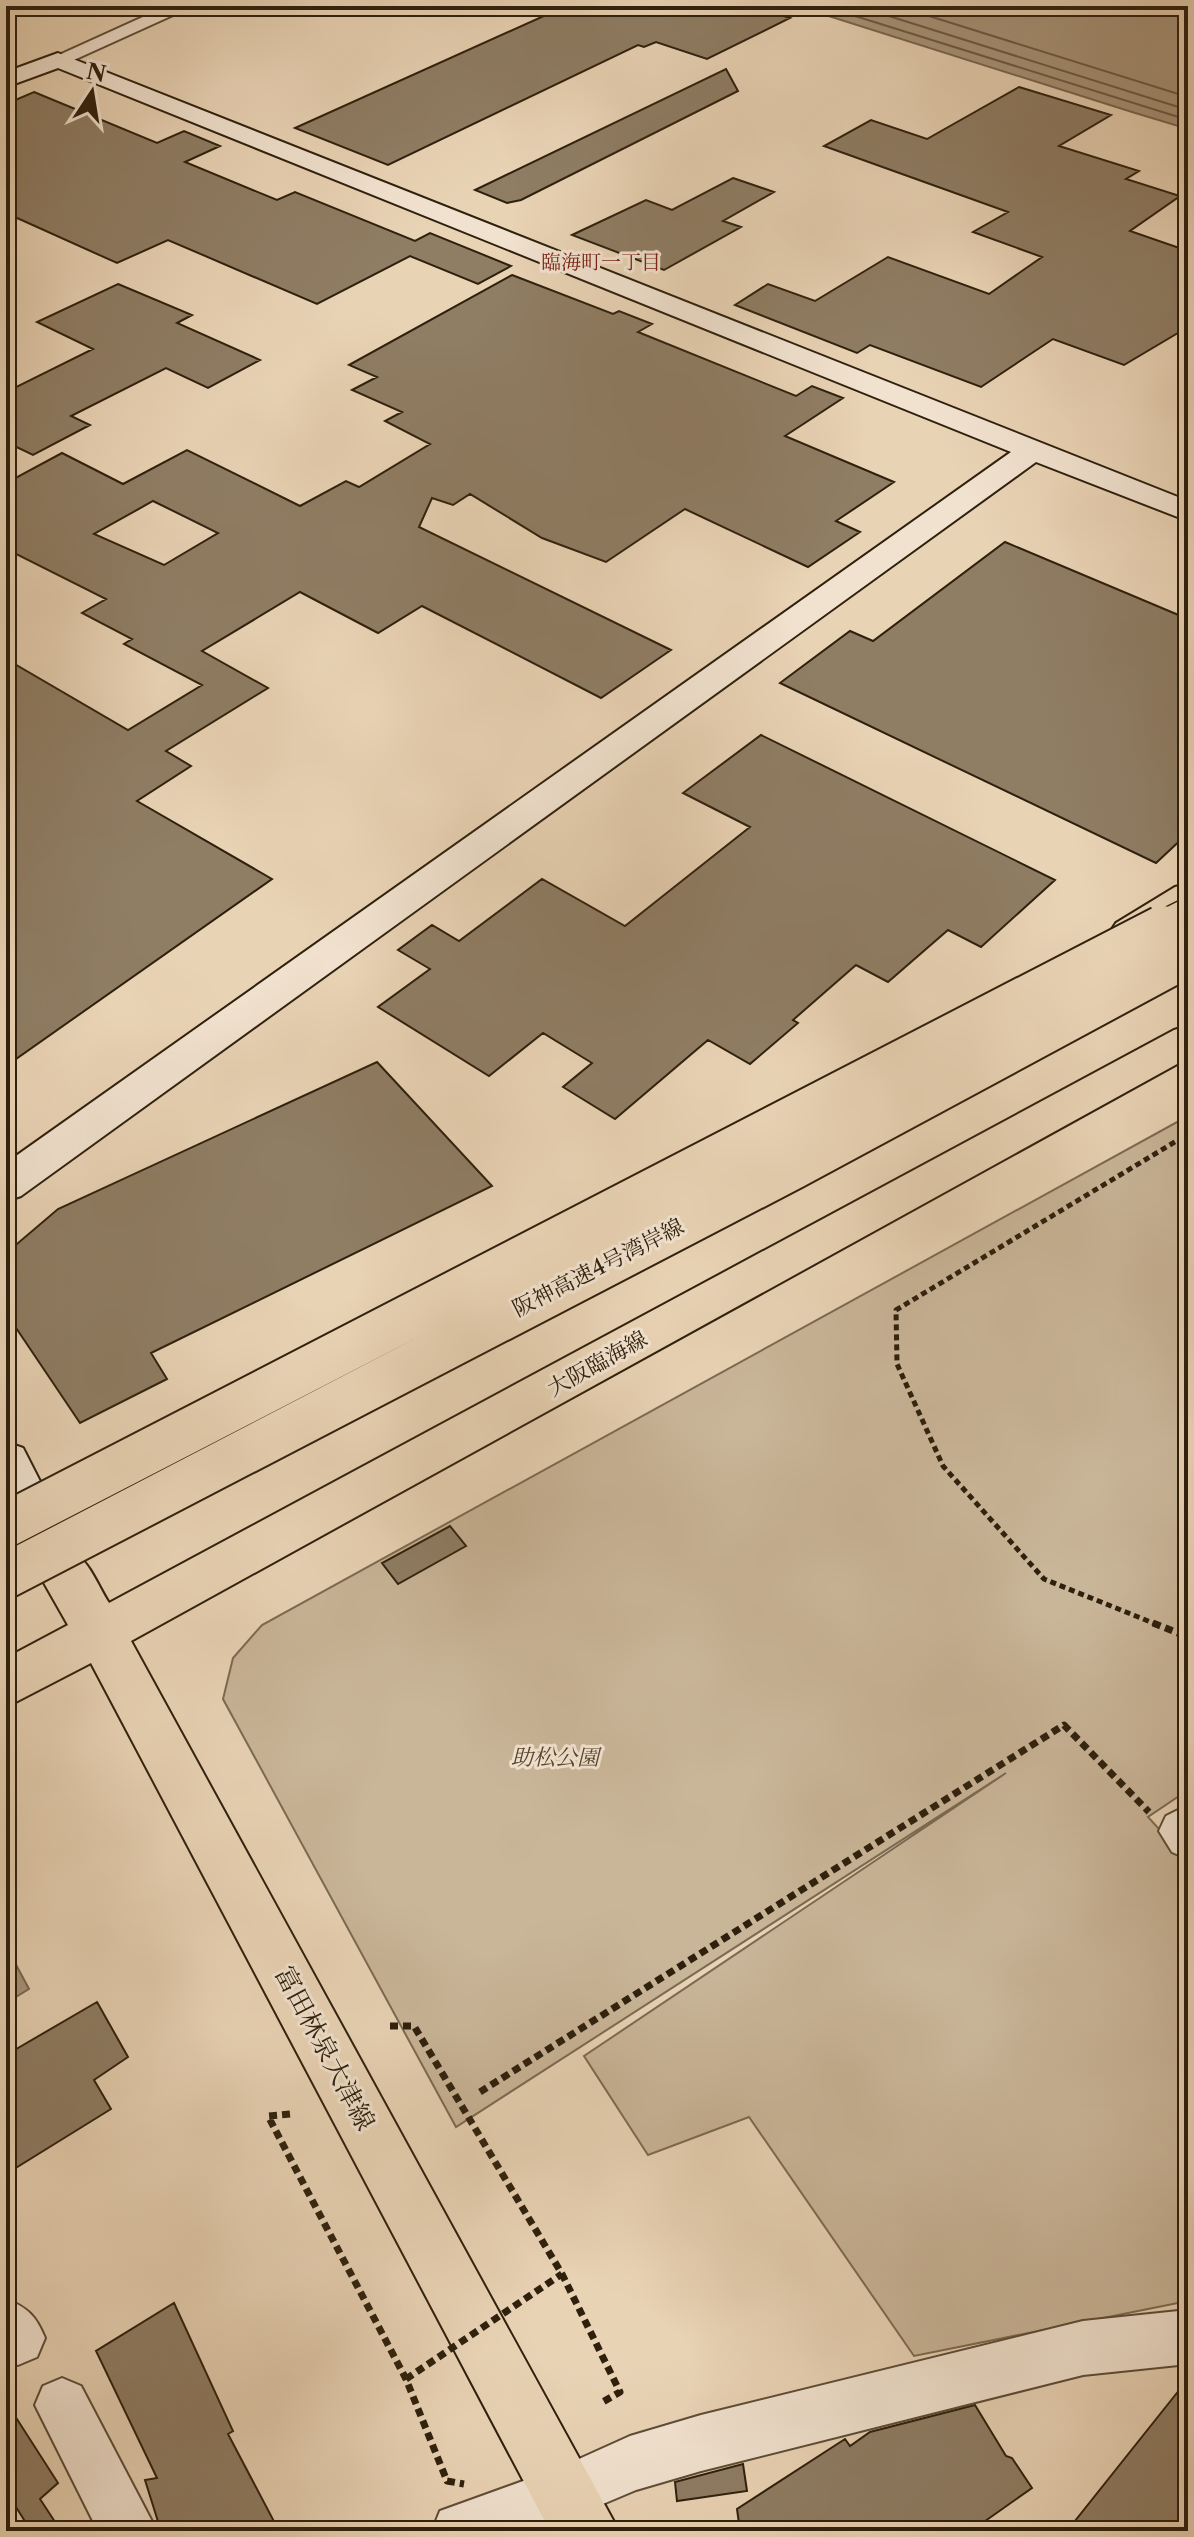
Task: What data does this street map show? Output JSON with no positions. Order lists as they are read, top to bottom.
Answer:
{
  "streets": {
    "main road": ["阪神高速4号湾岸線", "大阪臨海線", "富田林泉大津線"]
  },
  "crossings": [
    ["阪神高速4号湾岸線", "富田林泉大津線"],
    ["大阪臨海線", "富田林泉大津線"]
  ],
  "districts": ["臨海町一丁目"],
  "parks": ["助松公園"],
  "north": "top"
}
